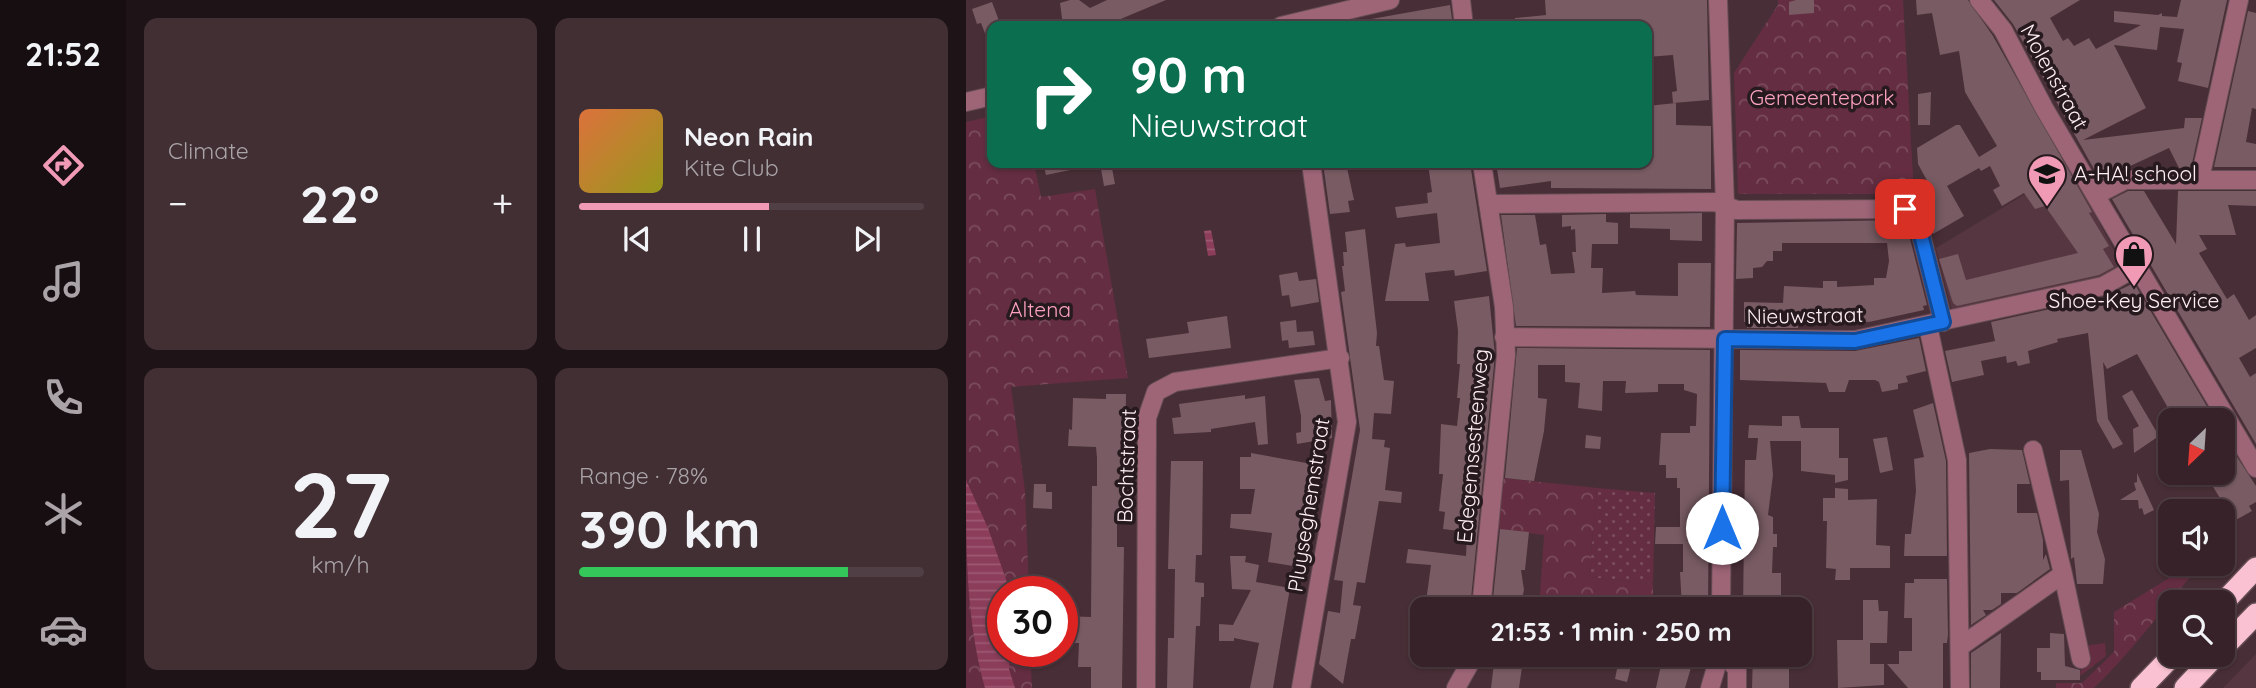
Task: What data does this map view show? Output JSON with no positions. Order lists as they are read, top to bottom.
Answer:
{
  "streets": {
    "street": [
      "Molenstraat",
      "Nieuwstraat",
      "Edegemsesteenweg",
      "Bochtstraat",
      "Pluyseghemstraat"
    ]
  },
  "crossings": [
    ["Molenstraat", "Nieuwstraat"],
    ["Nieuwstraat", "Edegemsesteenweg"],
    ["Bochtstraat", "Pluyseghemstraat"]
  ],
  "parks": ["Gemeentepark", "Altena"],
  "places": {
    "school or university": ["A-HA! school"],
    "shop": ["Shoe-Key Service"]
  },
  "north": "bottom left",
  "page": {
    "tabs": "21:52",
    "tile": [
      "Climate",
      ["27", "km/h"],
      ["Range · 78%", "390 km"]
    ],
    "turn": ["90 m", "Nieuwstraat"],
    "song": ["Neon Rain", "Kite Club"],
    "heat": ["−", "22°", "+"],
    "limit": "30",
    "trip": "21:53 · 1 min · 250 m"
  }
}
